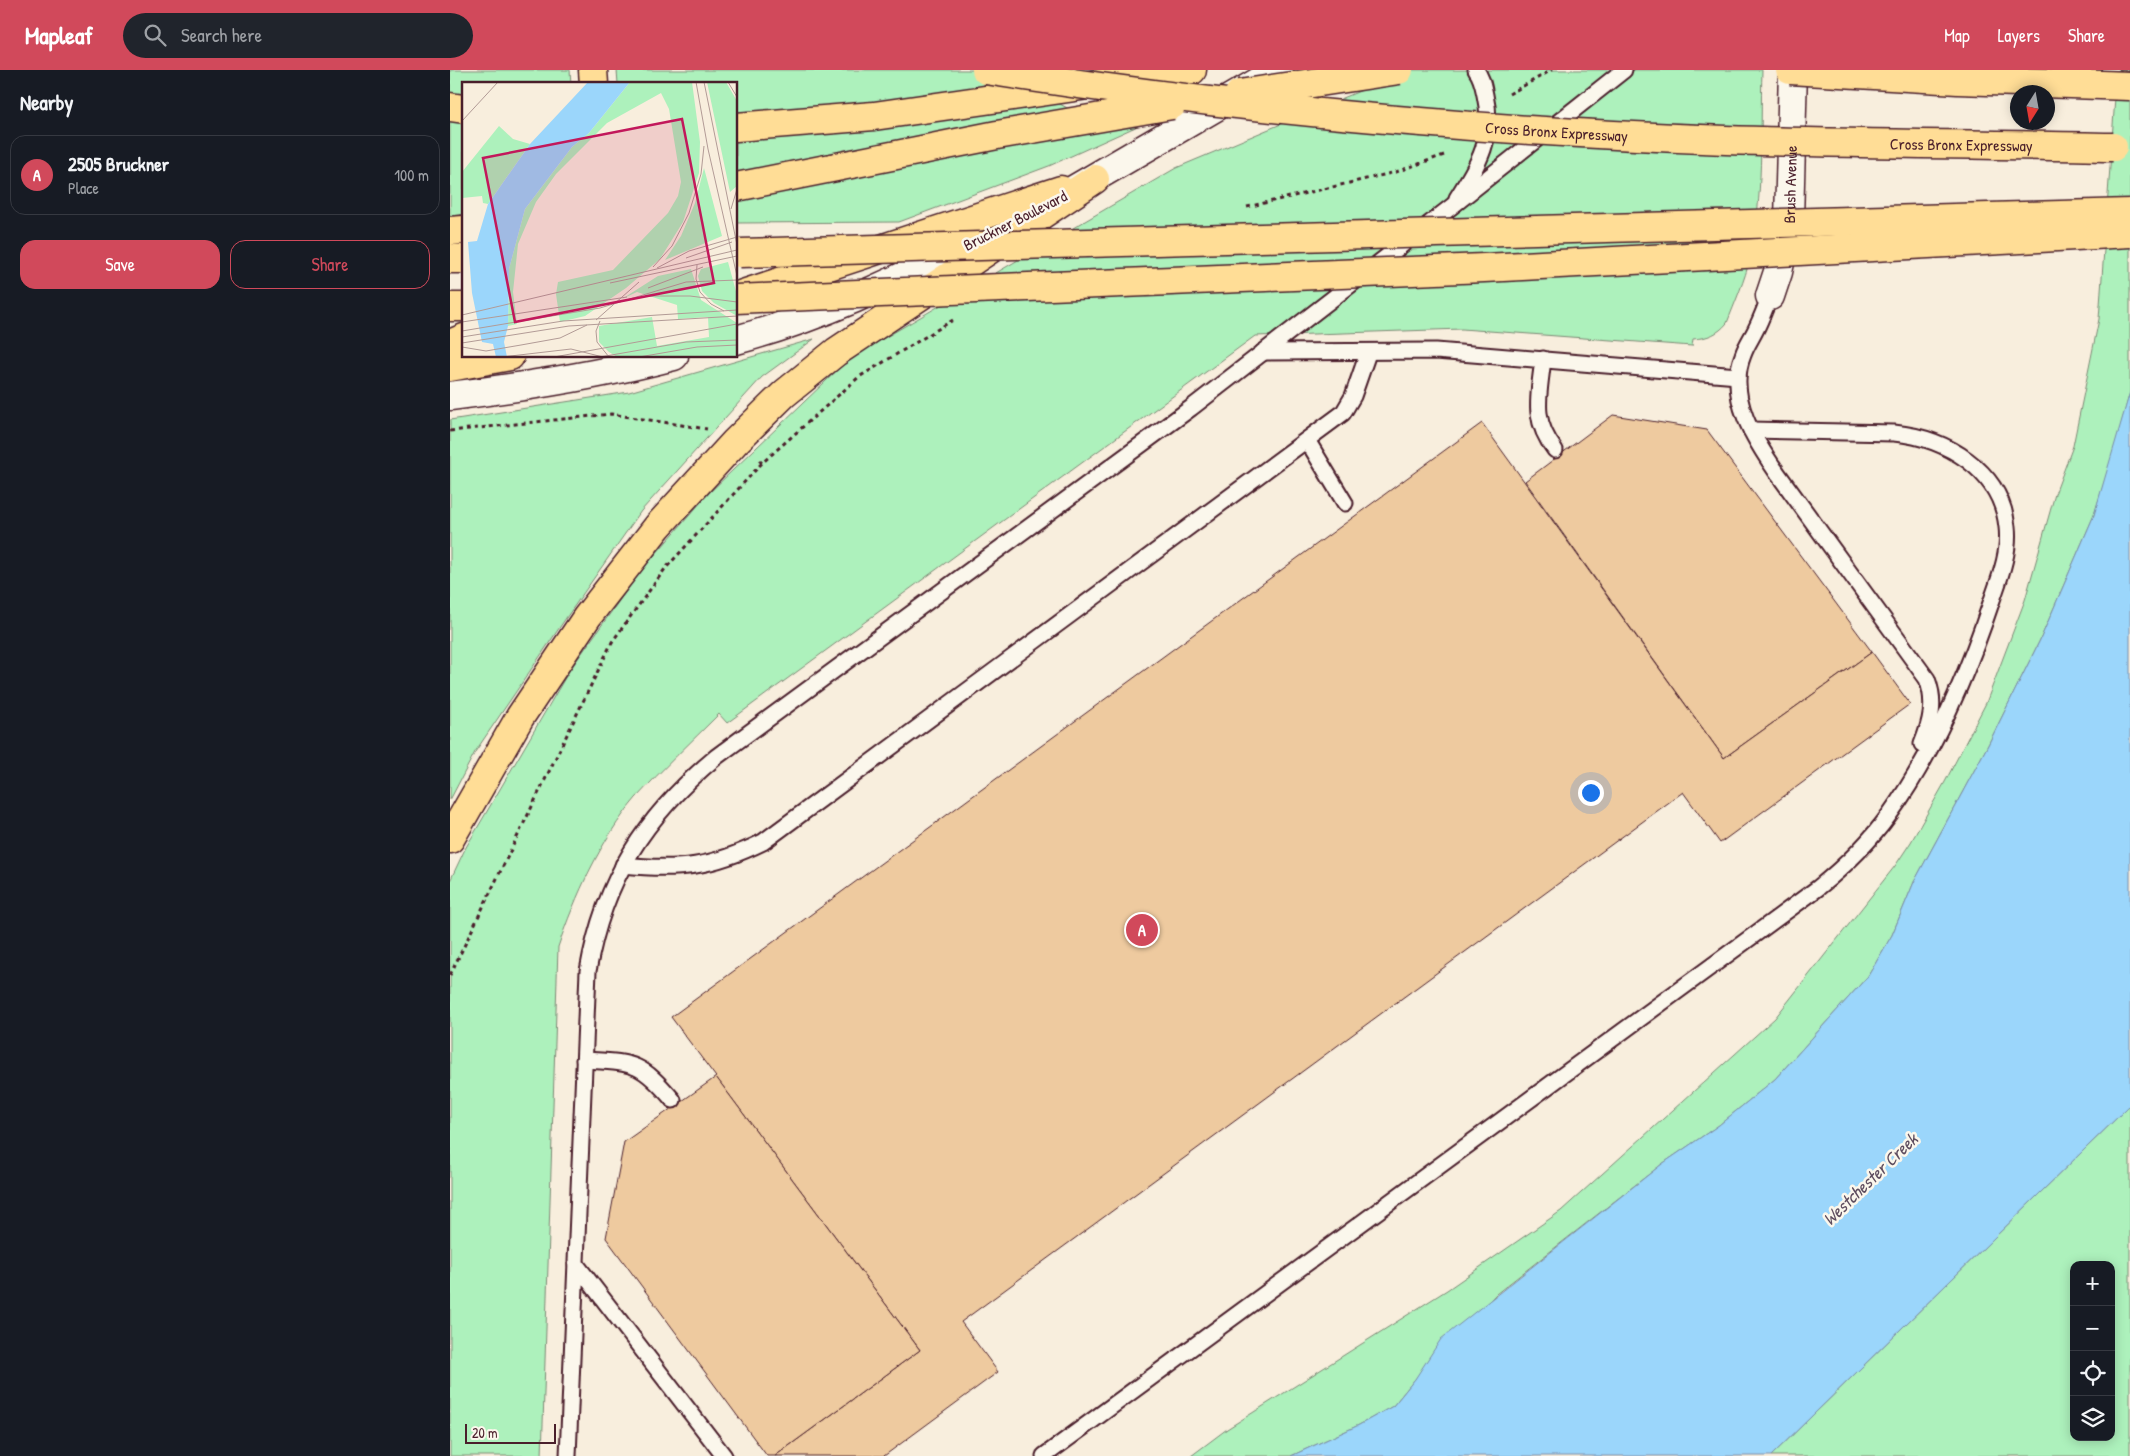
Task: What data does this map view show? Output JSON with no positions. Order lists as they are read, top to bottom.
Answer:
{
  "streets": {
    "highway": ["Cross Bronx Expressway"],
    "main road": ["Brush Avenue", "Bruckner Boulevard"]
  },
  "water": ["Westchester Creek"],
  "scale_bar": "20 m",
  "north": "bottom",
  "page": {
    "header": "Mapleaf",
    "search": "Search here",
    "nav": ["Map", "Layers", "Share"],
    "heading": "Nearby",
    "list": [
      {
        "mark": "A",
        "name": "2505 Bruckner",
        "note": "Place",
        "value": "100 m"
      }
    ],
    "buttons": ["Save", "Share"],
    "pins": "A",
    "map_buttons": ["+", "−"],
    "scale": "20 m"
  }
}
